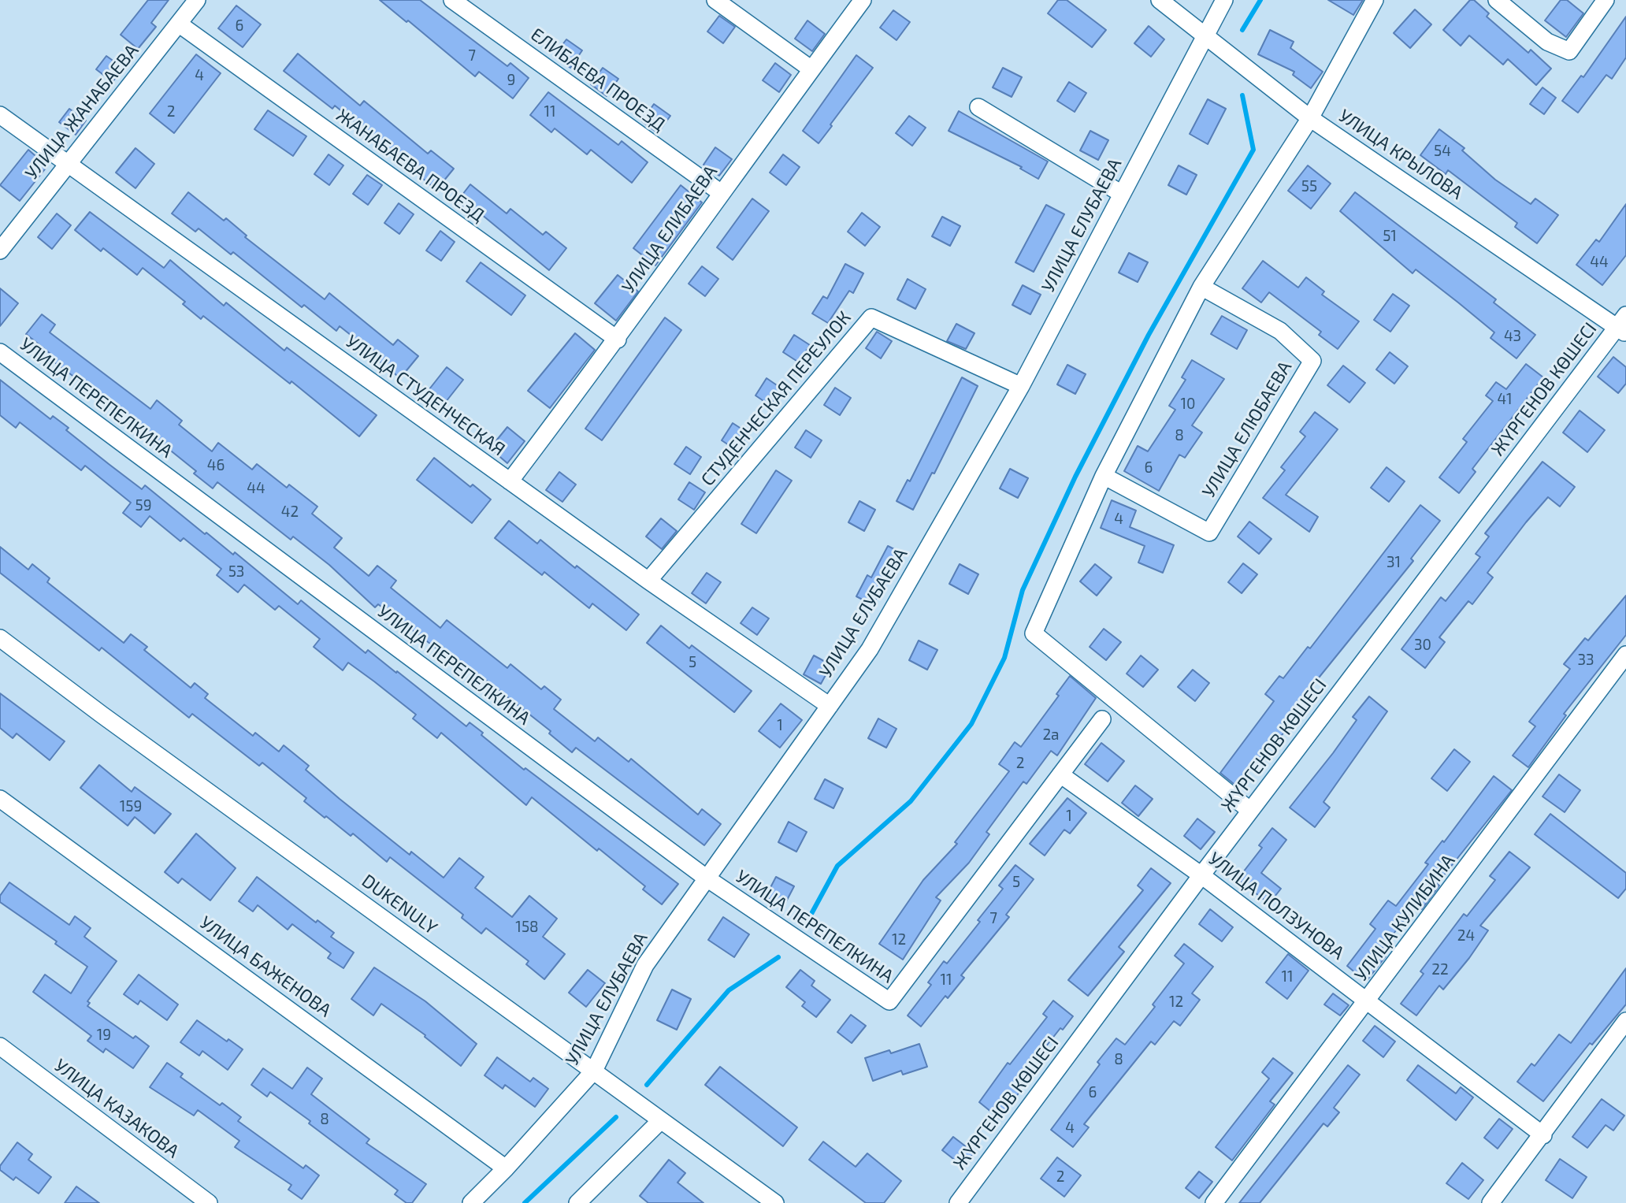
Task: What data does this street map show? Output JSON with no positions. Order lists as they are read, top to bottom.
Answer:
{
  "streets": {
    "street": [
      "ЕЛИБАЕВА ПРОЕЗД",
      "УЛИЦА ЖАНАБАЕВА",
      "УЛИЦА КРЫЛОВА",
      "ЖАНАБАЕВА ПРОЕЗД",
      "УЛИЦА ЕЛУБАЕВА",
      "УЛИЦА ЕЛИБАЕВА",
      "ЖҮРГЕНОВ КӨШЕСІ",
      "УЛИЦА СТУДЕНЧЕСКАЯ",
      "УЛИЦА ПЕРЕПЕЛКИНА",
      "СТУДЕНЧЕСКАЯ ПЕРЕУЛОК",
      "УЛИЦА ЕЛЮБАЕВА",
      "DUKENULY",
      "УЛИЦА ПОЛЗУНОВА",
      "УЛИЦА КУЛИБИНА",
      "УЛИЦА БАЖЕНОВА",
      "УЛИЦА КАЗАКОВА"
    ]
  },
  "crossings": [
    ["ЕЛИБАЕВА ПРОЕЗД", "УЛИЦА ЕЛИБАЕВА"],
    ["УЛИЦА ЖАНАБАЕВА", "ЖАНАБАЕВА ПРОЕЗД"],
    ["УЛИЦА ЖАНАБАЕВА", "УЛИЦА СТУДЕНЧЕСКАЯ"],
    ["УЛИЦА КРЫЛОВА", "УЛИЦА ЕЛУБАЕВА"],
    ["УЛИЦА КРЫЛОВА", "ЖҮРГЕНОВ КӨШЕСІ"],
    ["ЖАНАБАЕВА ПРОЕЗД", "УЛИЦА ЕЛИБАЕВА"],
    ["УЛИЦА ЕЛУБАЕВА", "УЛИЦА СТУДЕНЧЕСКАЯ"],
    ["УЛИЦА ЕЛУБАЕВА", "УЛИЦА ПЕРЕПЕЛКИНА"],
    ["УЛИЦА ЕЛУБАЕВА", "СТУДЕНЧЕСКАЯ ПЕРЕУЛОК"],
    ["УЛИЦА ЕЛУБАЕВА", "DUKENULY"],
    ["УЛИЦА ЕЛУБАЕВА", "УЛИЦА БАЖЕНОВА"],
    ["УЛИЦА ЕЛИБАЕВА", "УЛИЦА СТУДЕНЧЕСКАЯ"],
    ["ЖҮРГЕНОВ КӨШЕСІ", "УЛИЦА ПОЛЗУНОВА"],
    ["УЛИЦА СТУДЕНЧЕСКАЯ", "СТУДЕНЧЕСКАЯ ПЕРЕУЛОК"],
    ["УЛИЦА ПЕРЕПЕЛКИНА", "УЛИЦА ПОЛЗУНОВА"],
    ["УЛИЦА ПОЛЗУНОВА", "УЛИЦА КУЛИБИНА"]
  ],
  "house_numbers": [
    "6",
    "7",
    "4",
    "9",
    "2",
    "11",
    "54",
    "55",
    "51",
    "44",
    "43",
    "41",
    "10",
    "8",
    "46",
    "6",
    "44",
    "59",
    "42",
    "4",
    "31",
    "53",
    "30",
    "33",
    "5",
    "1",
    "2а",
    "2",
    "159",
    "1",
    "5",
    "7",
    "158",
    "24",
    "12",
    "22",
    "11",
    "11",
    "12",
    "19",
    "8",
    "6",
    "8",
    "4",
    "2"
  ]
}
